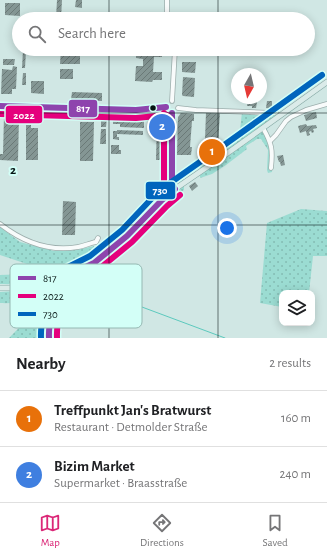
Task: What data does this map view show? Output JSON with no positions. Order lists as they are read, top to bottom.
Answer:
{
  "lines": ["transit line 730", "transit line 817", "transit line 2022"],
  "legend": ["817", "2022", "730"],
  "north": "bottom",
  "page": {
    "search": "Search here",
    "pins": ["2", "1"],
    "heading": ["Nearby", "2 results"],
    "list": [
      {
        "mark": "1",
        "name": "Treffpunkt Jan's Bratwurst",
        "note": "Restaurant · Detmolder Straße",
        "value": "160 m"
      },
      {
        "mark": "2",
        "name": "Bizim Market",
        "note": "Supermarket · Braasstraße",
        "value": "240 m"
      }
    ],
    "nav": ["Map", "Directions", "Saved"]
  },
  "grid": {
    "rows": ["2"]
  }
}
